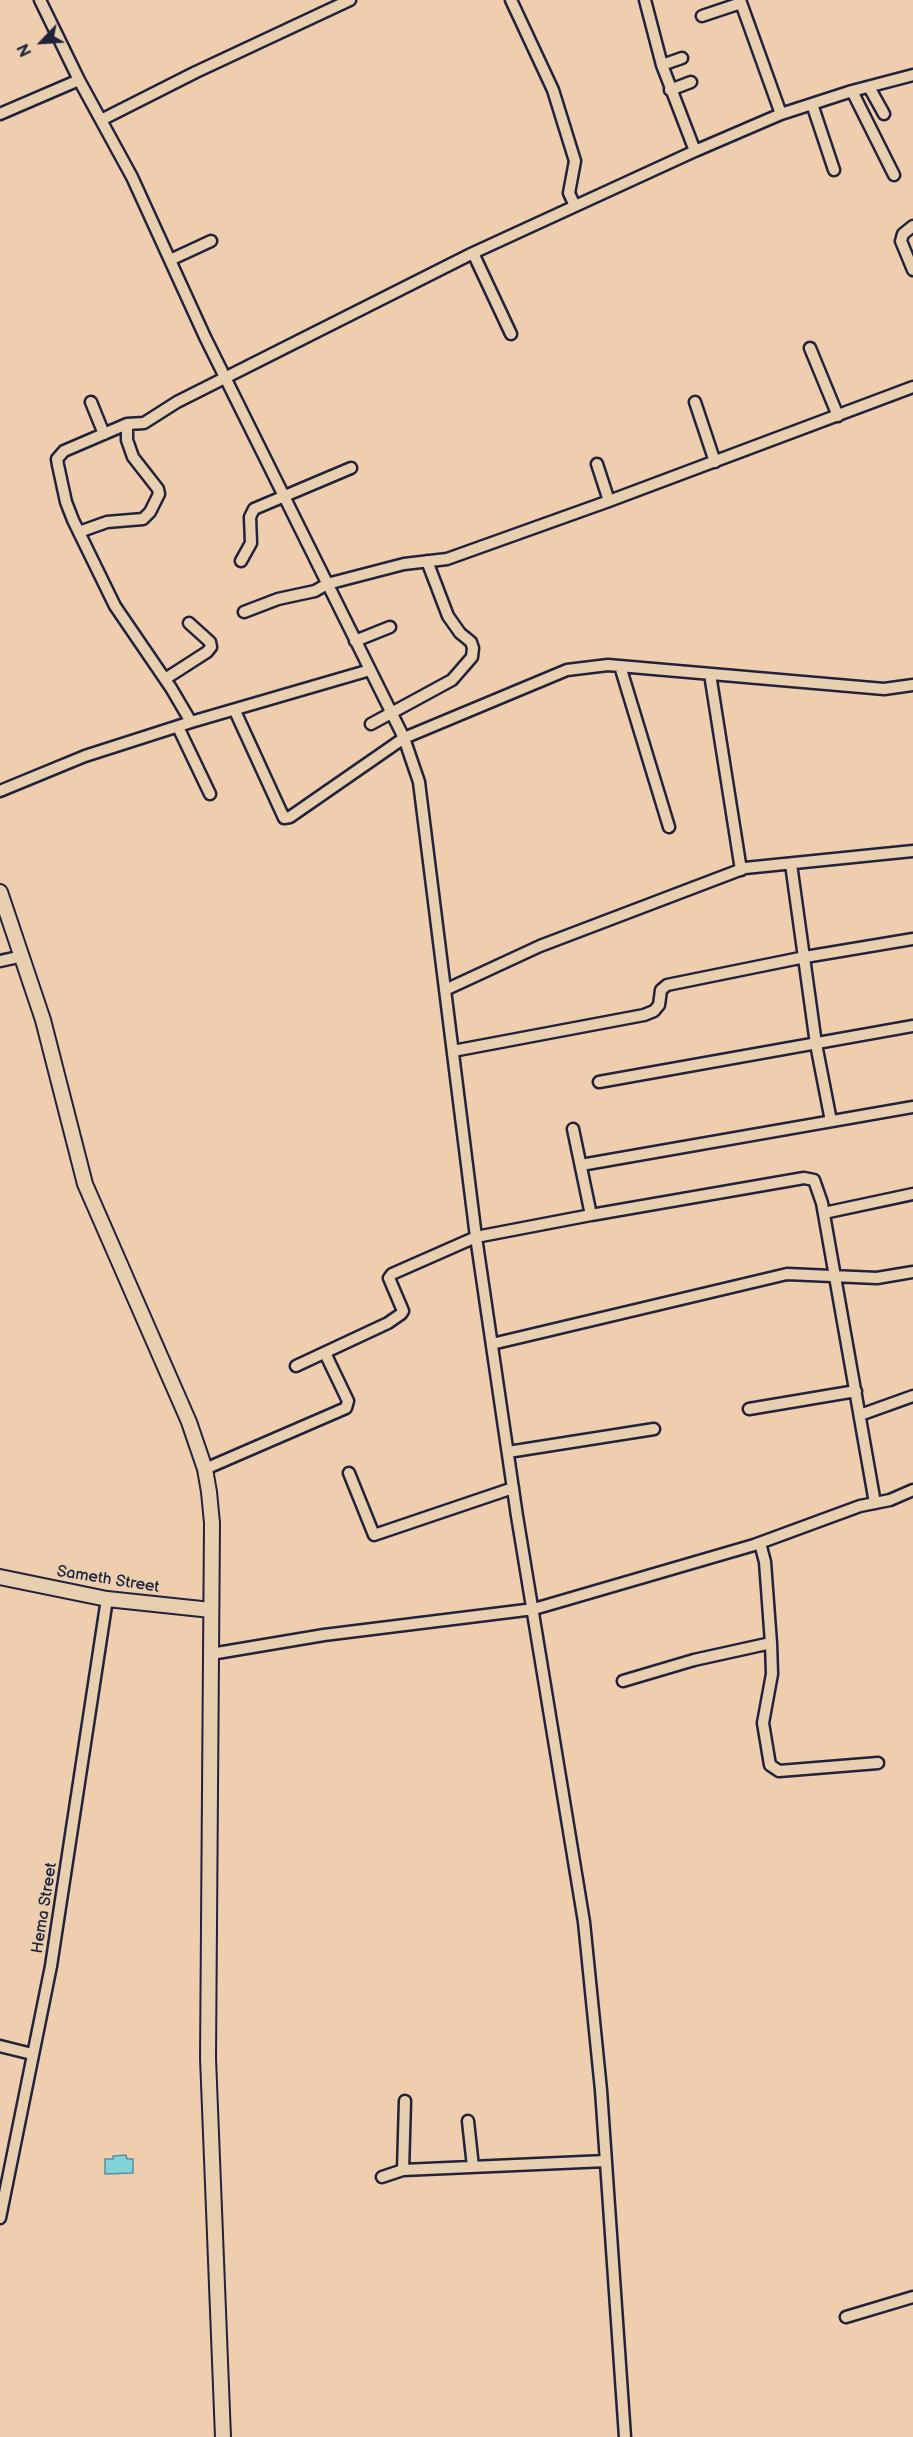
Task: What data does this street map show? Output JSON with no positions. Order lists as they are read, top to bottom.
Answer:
{
  "streets": {
    "street": ["Sameth Street", "Hema Street"]
  },
  "crossings": [
    ["Sameth Street", "Hema Street"]
  ],
  "north": "bottom left"
}
